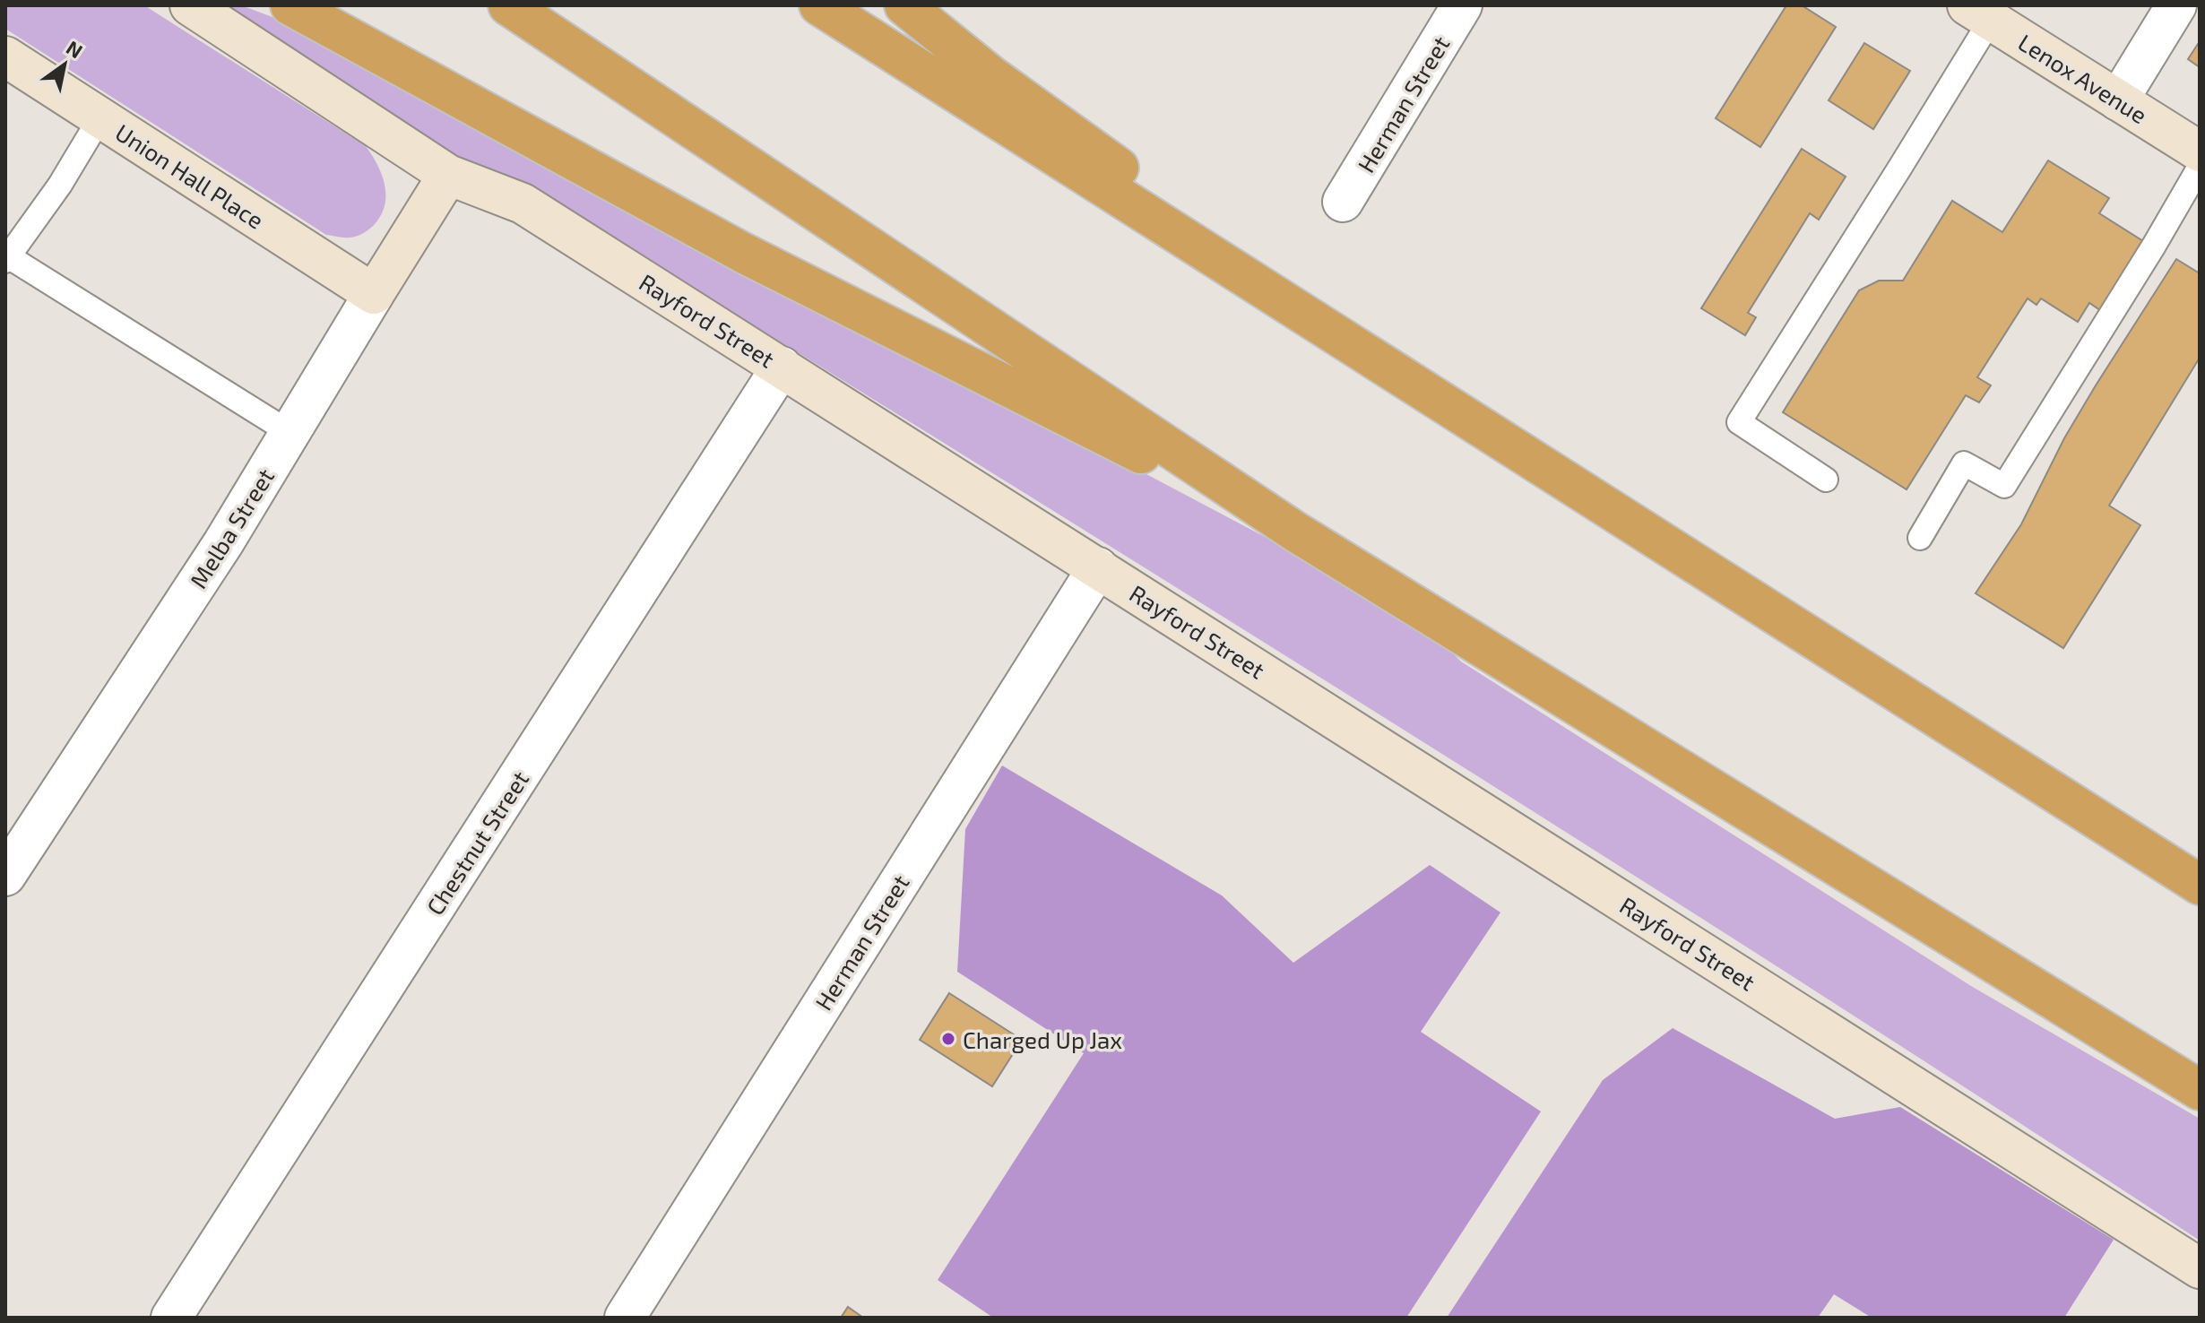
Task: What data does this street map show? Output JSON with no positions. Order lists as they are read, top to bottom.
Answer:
{
  "streets": {
    "street": [
      "Lenox Avenue",
      "Herman Street",
      "Union Hall Place",
      "Rayford Street",
      "Melba Street",
      "Chestnut Street"
    ]
  },
  "crossings": [
    ["Herman Street", "Rayford Street"],
    ["Union Hall Place", "Melba Street"],
    ["Rayford Street", "Melba Street"],
    ["Rayford Street", "Chestnut Street"]
  ],
  "places": ["Charged Up Jax"],
  "north": "top right"
}
